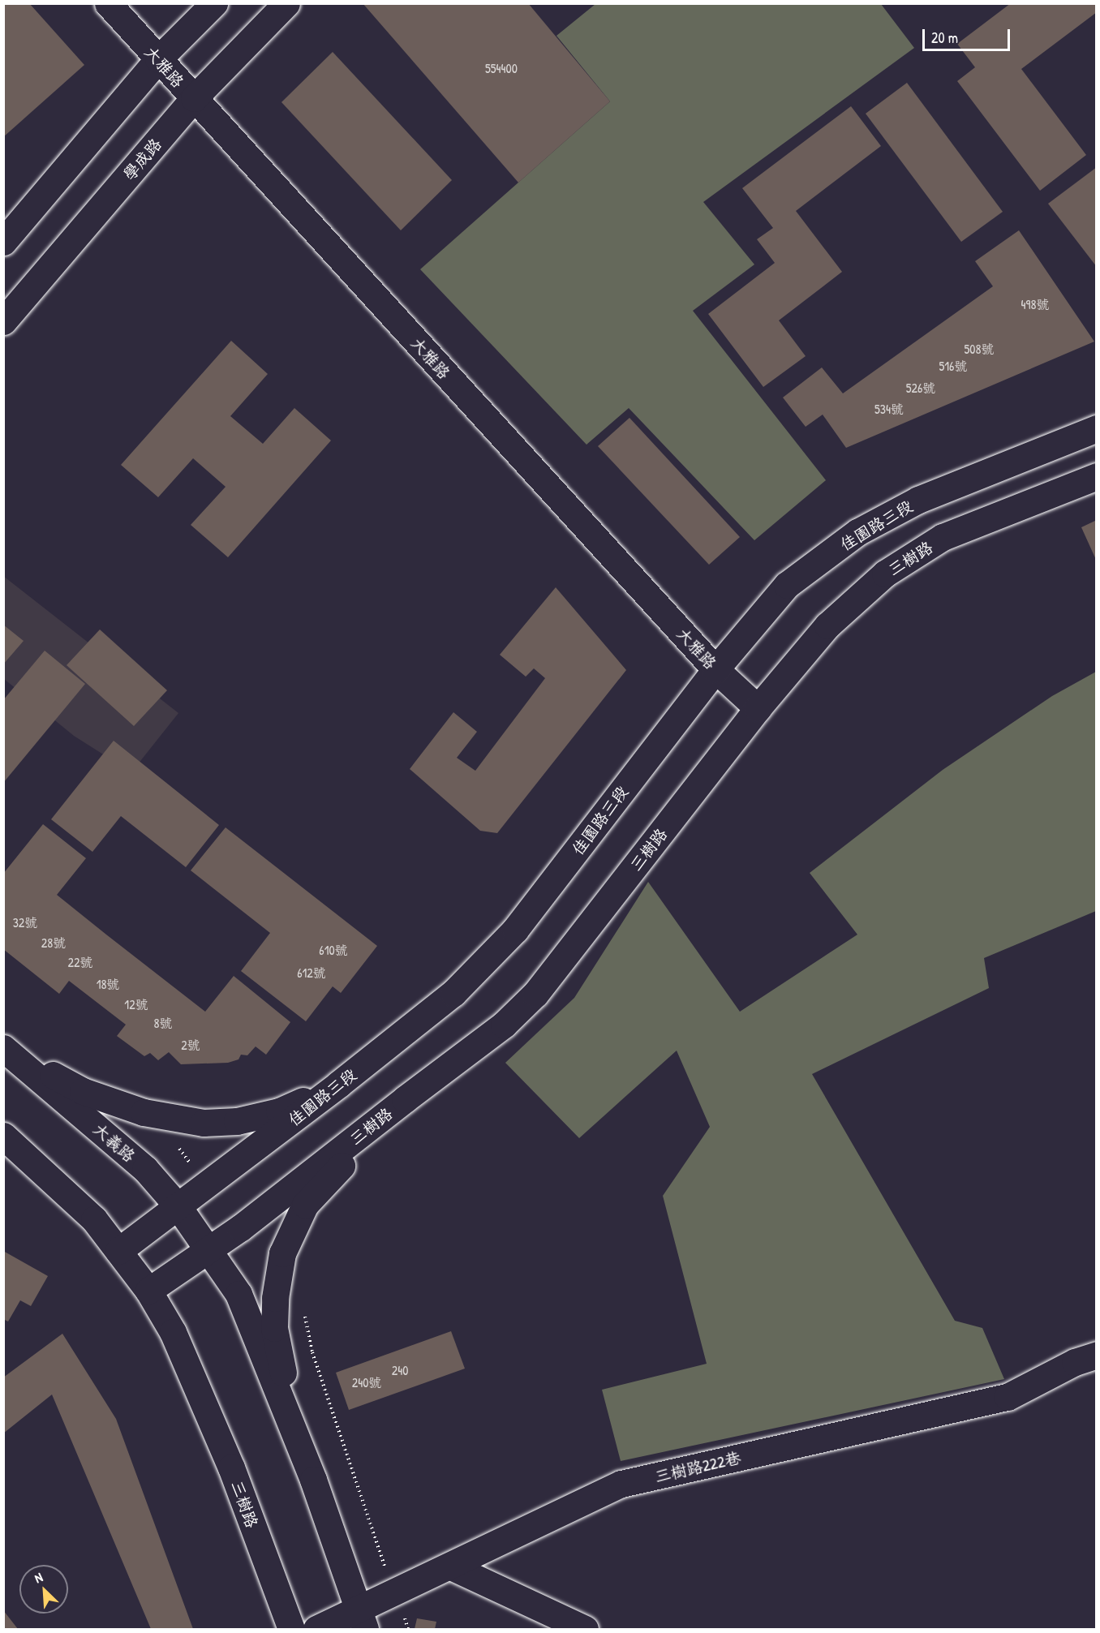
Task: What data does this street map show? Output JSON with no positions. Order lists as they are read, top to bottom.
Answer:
{
  "streets": {
    "street": [
      "大雅路",
      "學成路",
      "佳園路三段",
      "三樹路",
      "大義路",
      "三樹路222巷"
    ]
  },
  "crossings": [
    ["大雅路", "學成路"],
    ["大雅路", "佳園路三段"],
    ["大雅路", "三樹路"],
    ["佳園路三段", "大義路"],
    ["三樹路", "大義路"]
  ],
  "house_numbers": [
    "554400",
    "498號",
    "508號",
    "516號",
    "526號",
    "534號",
    "32號",
    "28號",
    "610號",
    "22號",
    "612號",
    "18號",
    "12號",
    "8號",
    "2號",
    "240",
    "240號"
  ],
  "scale_bar": "20 m",
  "north": "top left"
}
